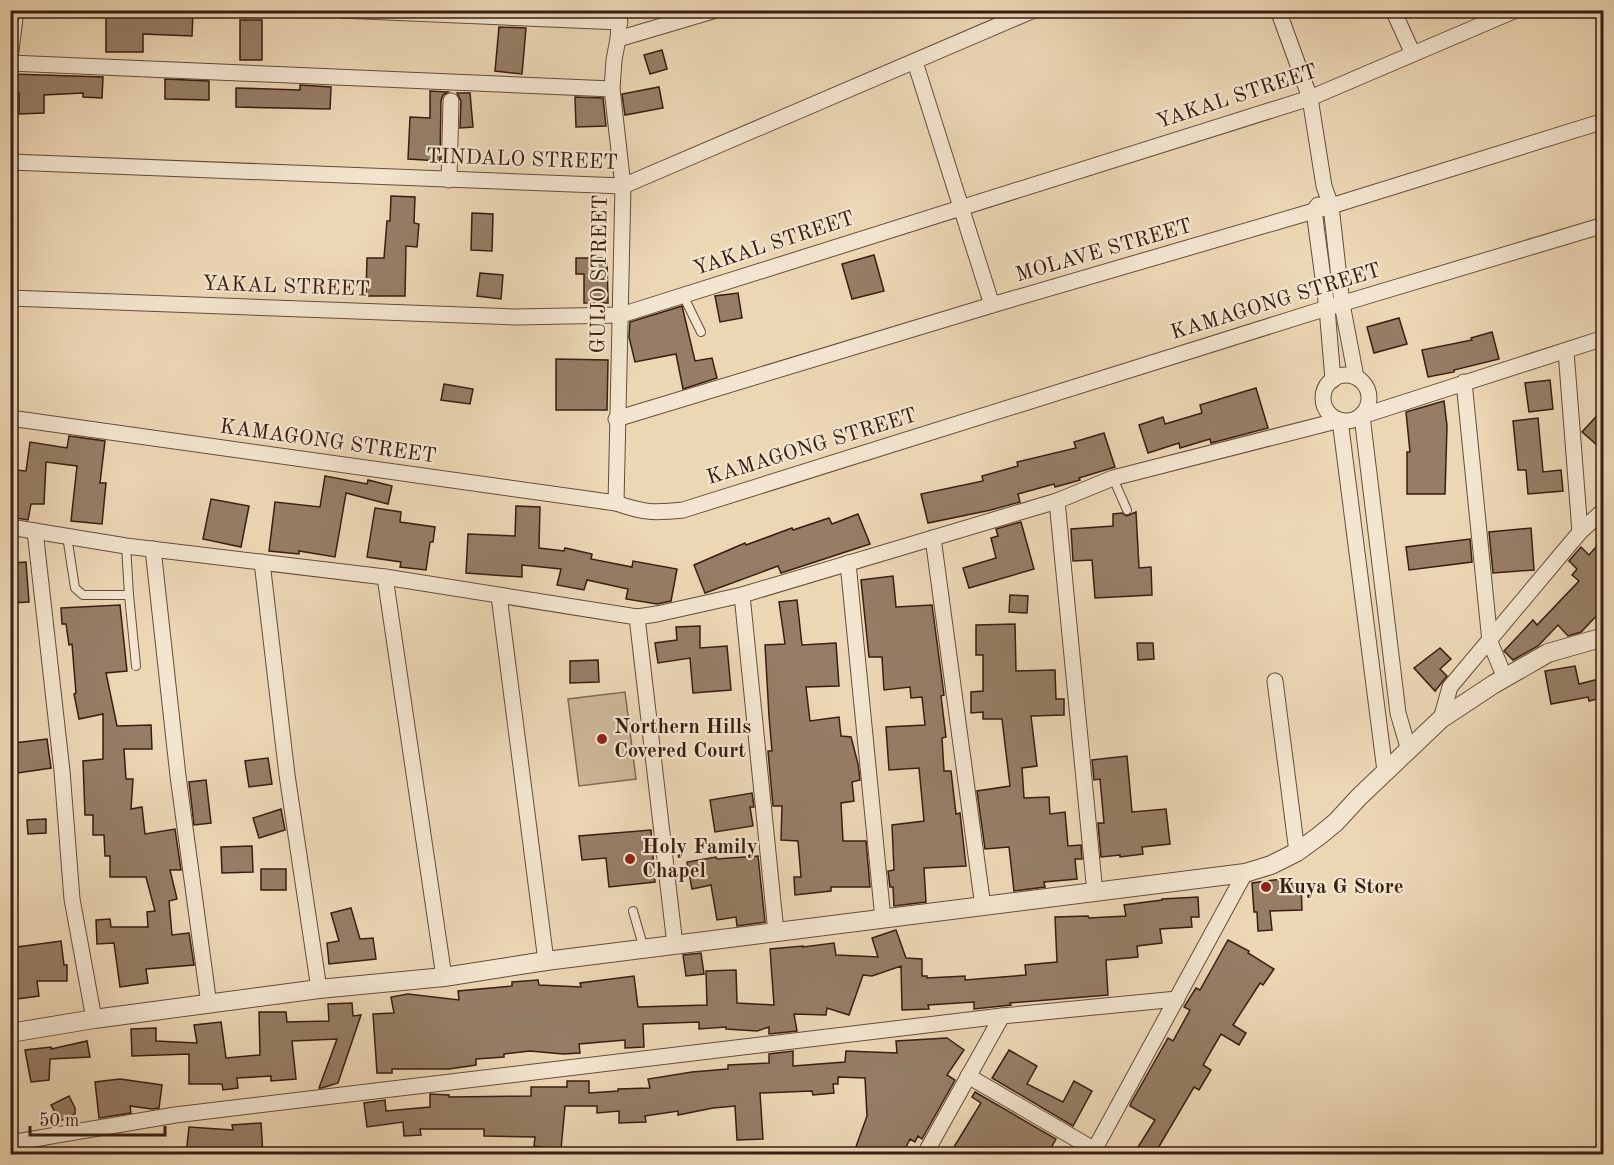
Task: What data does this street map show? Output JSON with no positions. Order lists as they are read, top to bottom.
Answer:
{
  "streets": {
    "street": [
      "YAKAL STREET",
      "TINDALO STREET",
      "MOLAVE STREET",
      "GUIJO STREET",
      "KAMAGONG STREET"
    ]
  },
  "crossings": [
    ["YAKAL STREET", "GUIJO STREET"],
    ["TINDALO STREET", "GUIJO STREET"],
    ["MOLAVE STREET", "GUIJO STREET"],
    ["GUIJO STREET", "KAMAGONG STREET"]
  ],
  "places": ["Northern Hills Covered Court", "Holy Family Chapel", "Kuya G Store"],
  "scale_bar": "50 m"
}
